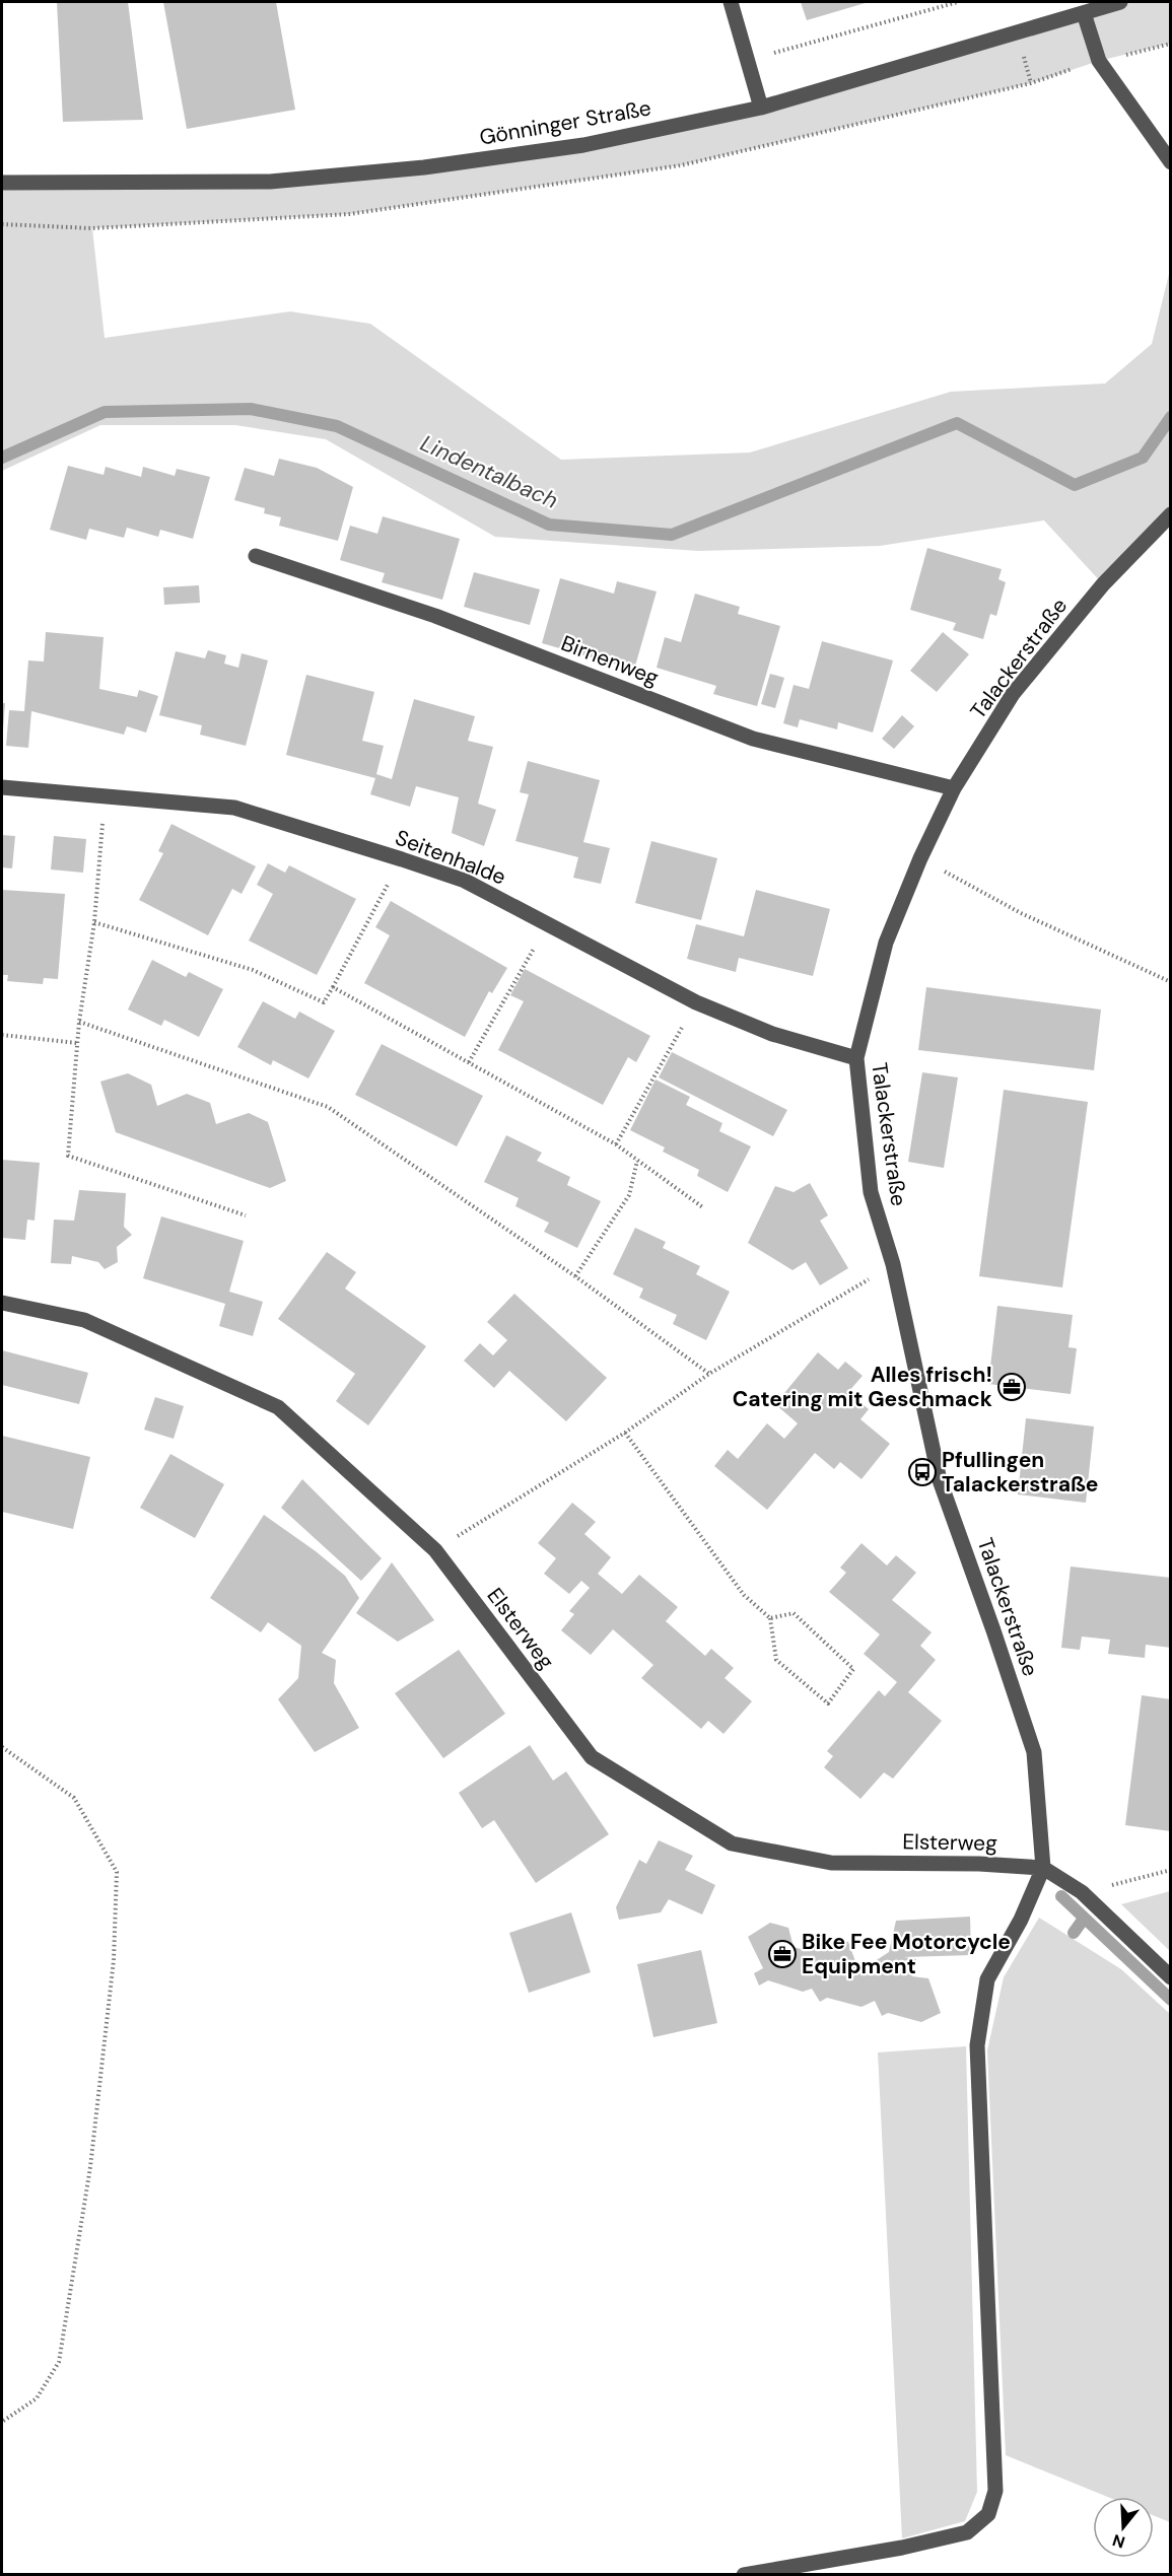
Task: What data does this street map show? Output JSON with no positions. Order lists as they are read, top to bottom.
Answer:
{
  "streets": {
    "street": [
      "Gönninger Straße",
      "Talackerstraße",
      "Birnenweg",
      "Seitenhalde",
      "Elsterweg"
    ]
  },
  "crossings": [
    ["Talackerstraße", "Birnenweg"],
    ["Talackerstraße", "Seitenhalde"],
    ["Talackerstraße", "Elsterweg"]
  ],
  "water": ["Lindentalbach"],
  "places": {
    "office": ["Alles frisch! Catering mit Geschmack", "Bike Fee Motorcycle Equipment"],
    "bus stop": ["Pfullingen Talackerstraße"]
  },
  "north": "bottom"
}
